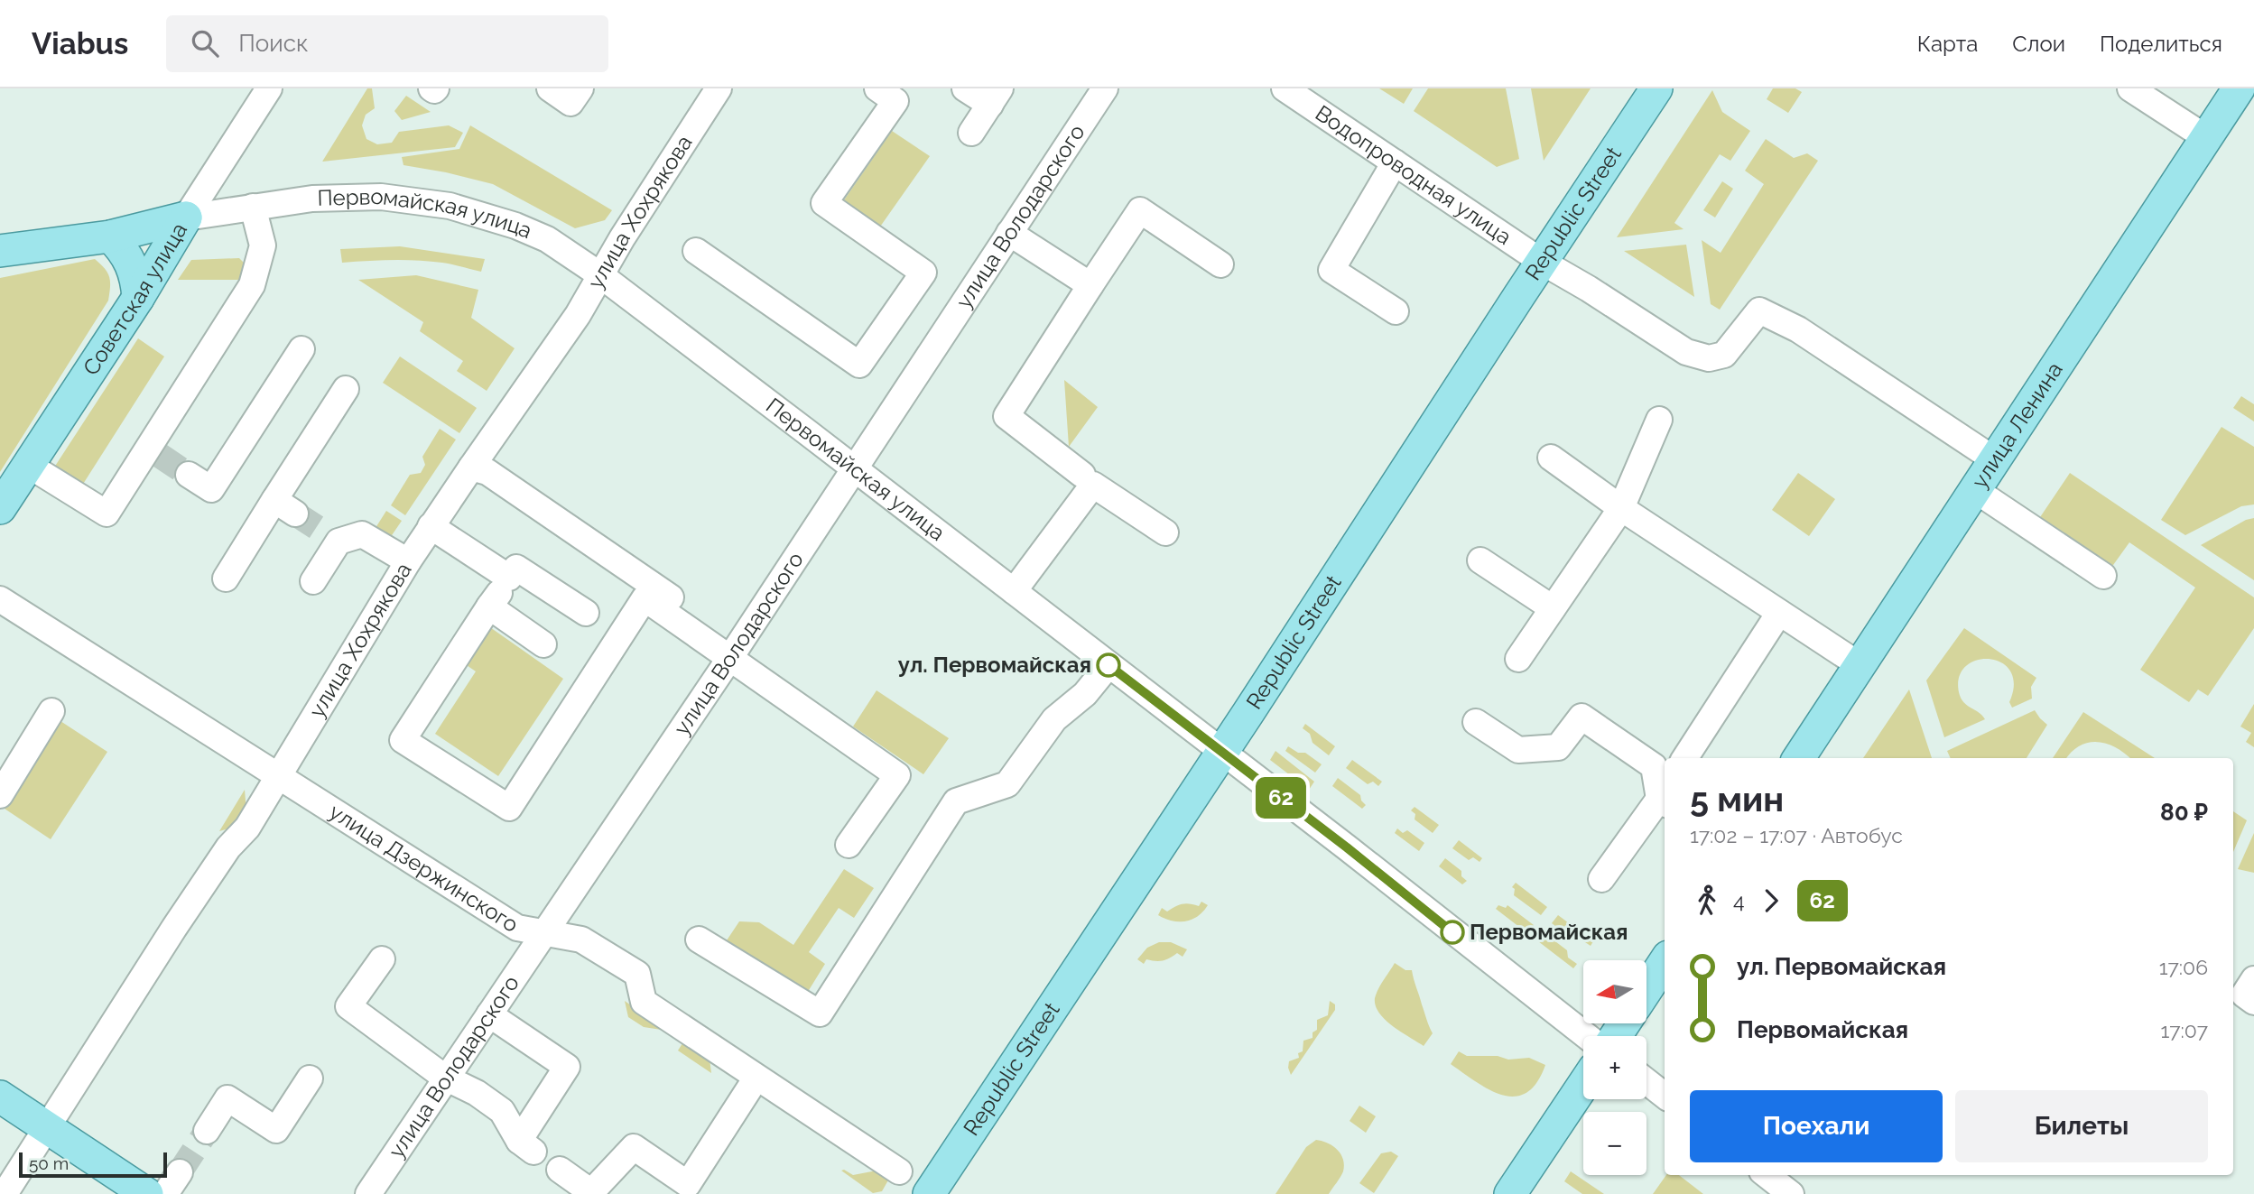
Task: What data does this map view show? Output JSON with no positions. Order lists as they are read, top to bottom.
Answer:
{
  "streets": {
    "main road": [
      "Republic Street",
      "Первомайская улица",
      "Советская улица",
      "улица Ленина"
    ],
    "street": [
      "Водопроводная улица",
      "улица Хохрякова",
      "улица Володарского",
      "улица Дзержинского"
    ]
  },
  "crossings": [
    ["Водопроводная улица", "Republic Street"],
    ["Водопроводная улица", "улица Ленина"],
    ["улица Хохрякова", "Первомайская улица"],
    ["улица Хохрякова", "улица Дзержинского"],
    ["Republic Street", "Первомайская улица"],
    ["улица Володарского", "Первомайская улица"],
    ["улица Володарского", "улица Дзержинского"],
    ["Первомайская улица", "Советская улица"]
  ],
  "places": ["ул. Первомайская", "Первомайская"],
  "lines": ["bus line 62"],
  "scale_bar": "50 m",
  "north": "left",
  "page": {
    "header": "Viabus",
    "search": "Поиск",
    "nav": ["Карта", "Слои", "Поделиться"],
    "on_map": "62",
    "heading": ["5 мин", "17:02 – 17:07 · Автобус", "80 ₽"],
    "legs": ["4", "62"],
    "list": [
      {
        "name": "ул. Первомайская",
        "value": "17:06"
      },
      {
        "name": "Первомайская",
        "value": "17:07"
      }
    ],
    "map_buttons": ["+", "−"],
    "buttons": ["Поехали", "Билеты"],
    "scale": "50 m"
  }
}
